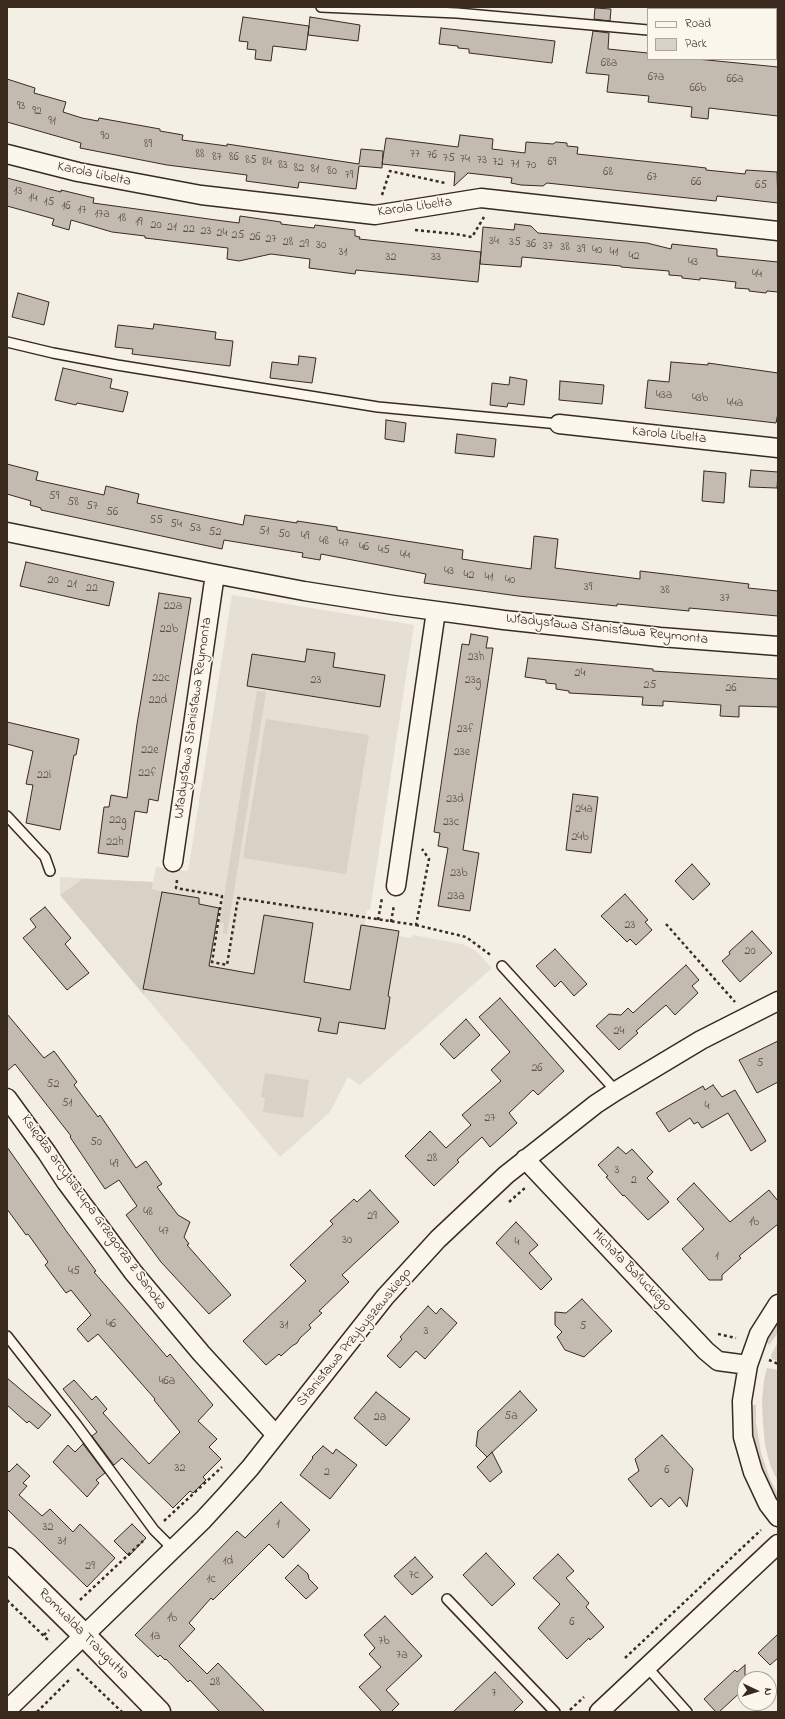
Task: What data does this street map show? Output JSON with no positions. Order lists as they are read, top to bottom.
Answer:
{
  "streets": {
    "street": [
      "Karola Libelta",
      "Władysława Stanisława Reymonta",
      "Księdza arcybiskupa Grzegorza z Sanoka",
      "Michała Bałuckiego",
      "Stanisława Przybyszewskiego",
      "Romualda Traugutta"
    ]
  },
  "crossings": [
    ["Księdza arcybiskupa Grzegorza z Sanoka", "Stanisława Przybyszewskiego"],
    ["Michała Bałuckiego", "Stanisława Przybyszewskiego"],
    ["Stanisława Przybyszewskiego", "Romualda Traugutta"]
  ],
  "house_numbers": [
    "68a",
    "67a",
    "66a",
    "66b",
    "93",
    "92",
    "91",
    "90",
    "89",
    "88",
    "77",
    "76",
    "87",
    "86",
    "75",
    "74",
    "85",
    "73",
    "84",
    "72",
    "69",
    "71",
    "83",
    "70",
    "82",
    "81",
    "80",
    "68",
    "79",
    "67",
    "66",
    "65",
    "13",
    "14",
    "15",
    "16",
    "17",
    "17a",
    "18",
    "19",
    "20",
    "21",
    "22",
    "23",
    "24",
    "25",
    "26",
    "27",
    "34",
    "28",
    "35",
    "29",
    "36",
    "30",
    "37",
    "38",
    "39",
    "40",
    "31",
    "41",
    "42",
    "32",
    "33",
    "43",
    "44",
    "43a",
    "43b",
    "44a",
    "59",
    "58",
    "57",
    "56",
    "55",
    "54",
    "53",
    "51",
    "52",
    "50",
    "49",
    "48",
    "47",
    "46",
    "45",
    "44",
    "43",
    "42",
    "41",
    "20",
    "40",
    "21",
    "39",
    "22",
    "38",
    "37",
    "22a",
    "22b",
    "23h",
    "24",
    "22c",
    "23",
    "23g",
    "25",
    "26",
    "22d",
    "23f",
    "22e",
    "23e",
    "22f",
    "22i",
    "23d",
    "24a",
    "22g",
    "23c",
    "24b",
    "22h",
    "23b",
    "23a",
    "23",
    "20",
    "24",
    "5",
    "26",
    "52",
    "51",
    "4",
    "27",
    "50",
    "28",
    "49",
    "3",
    "2",
    "48",
    "29",
    "1b",
    "47",
    "30",
    "4",
    "1",
    "45",
    "46",
    "31",
    "5",
    "3",
    "46a",
    "5a",
    "2a",
    "32",
    "6",
    "2",
    "1",
    "32",
    "31",
    "1d",
    "29",
    "7c",
    "1c",
    "1b",
    "6",
    "1a",
    "7b",
    "7a",
    "28",
    "7"
  ],
  "legend": ["Road", "Park"],
  "north": "right"
}
